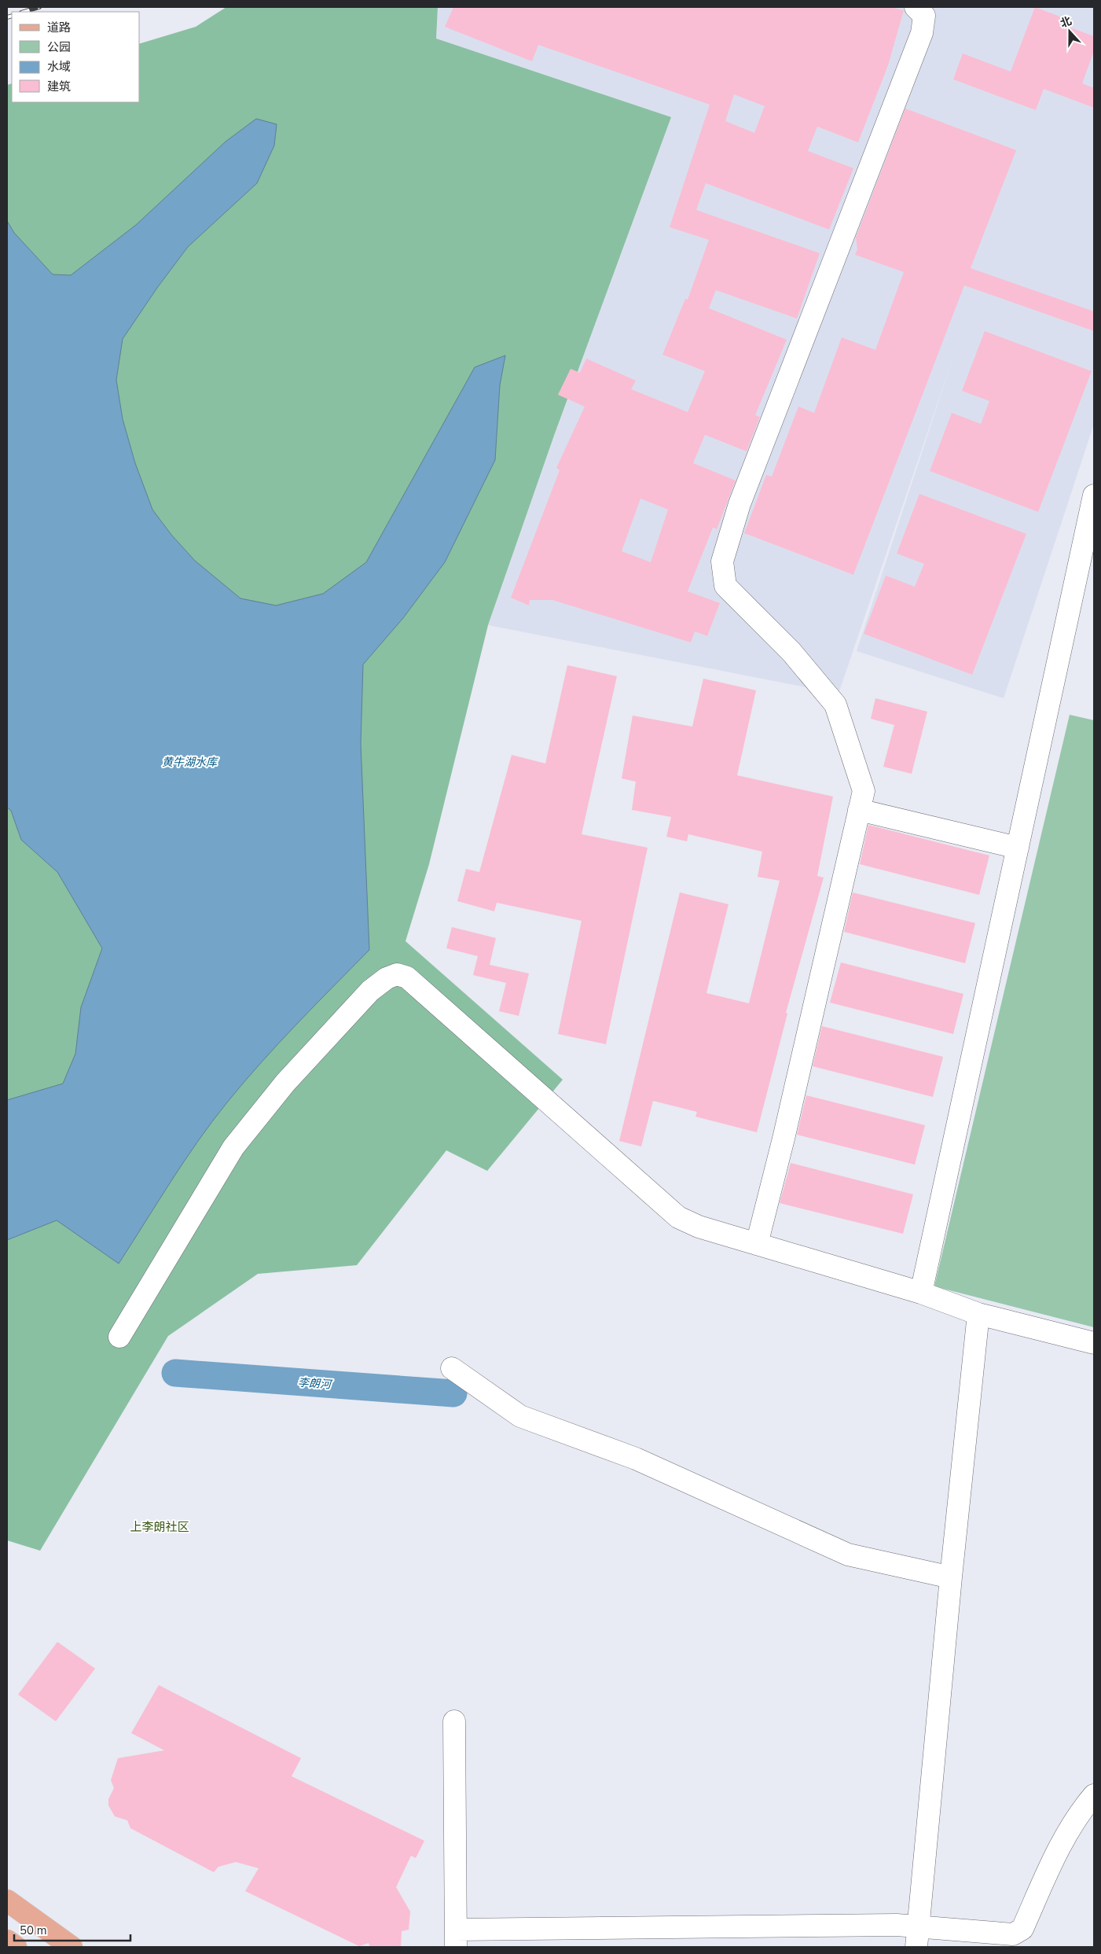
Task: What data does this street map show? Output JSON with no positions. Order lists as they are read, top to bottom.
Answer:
{
  "districts": ["上李朗社区"],
  "water": ["黄牛湖水库", "李朗河"],
  "legend": [
    "道路",
    "公园",
    "水域",
    "建筑"
  ],
  "scale_bar": "50 m",
  "north": "top"
}
